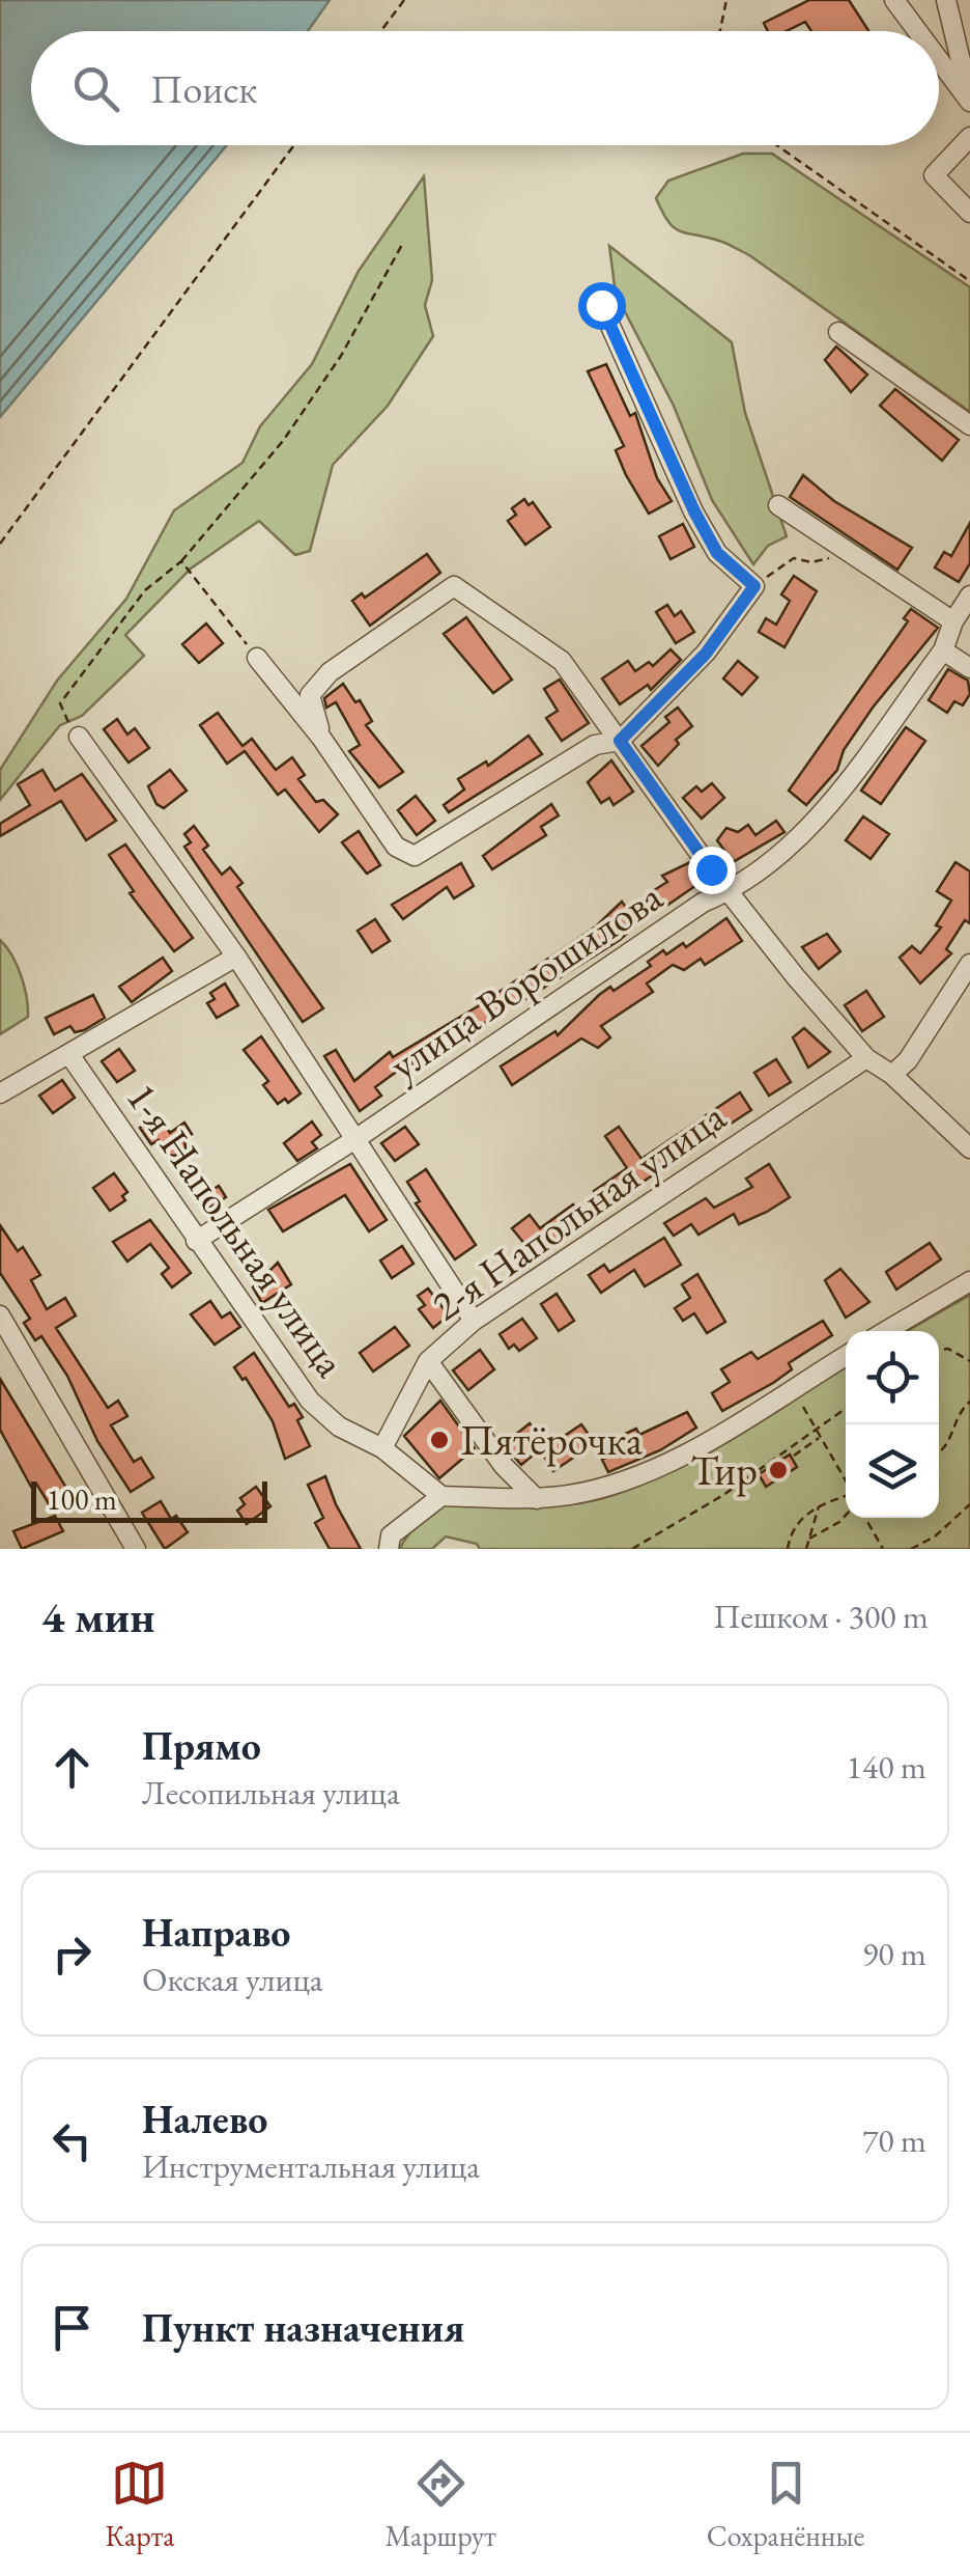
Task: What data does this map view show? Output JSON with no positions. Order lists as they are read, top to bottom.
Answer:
{
  "streets": {
    "street": ["улица Ворошилова", "2-я Напольная улица", "1-я Напольная улица"]
  },
  "crossings": [
    ["улица Ворошилова", "1-я Напольная улица"]
  ],
  "places": ["Пятёрочка", "Тир"],
  "scale_bar": "100 m",
  "page": {
    "search": "Поиск",
    "scale": "100 m",
    "heading": ["4 мин", "Пешком · 300 m"],
    "list": [
      ["Прямо", "Лесопильная улица", "140 m"],
      ["Направо", "Окская улица", "90 m"],
      ["Налево", "Инструментальная улица", "70 m"],
      "Пункт назначения"
    ],
    "nav": ["Карта", "Маршрут", "Сохранённые"]
  }
}
